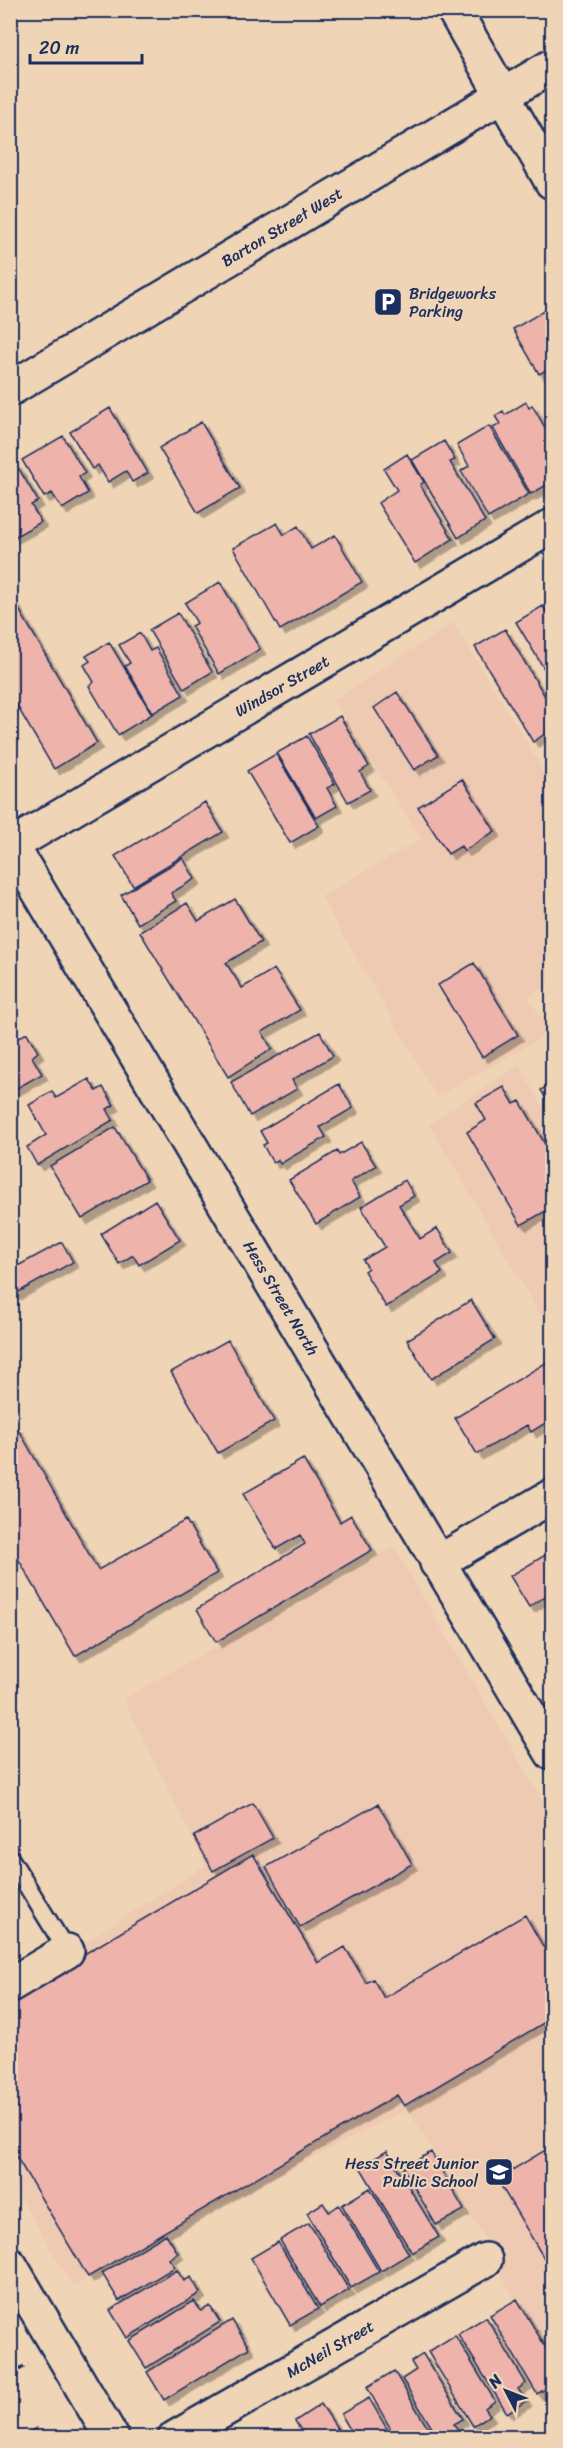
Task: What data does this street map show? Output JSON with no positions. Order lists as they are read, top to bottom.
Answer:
{
  "streets": {
    "street": [
      "Barton Street West",
      "Windsor Street",
      "Hess Street North",
      "McNeil Street"
    ]
  },
  "crossings": [
    ["Windsor Street", "Hess Street North"]
  ],
  "places": {
    "parking": ["Bridgeworks Parking"],
    "school or university": ["Hess Street Junior Public School"]
  },
  "scale_bar": "20 m",
  "north": "top left"
}
